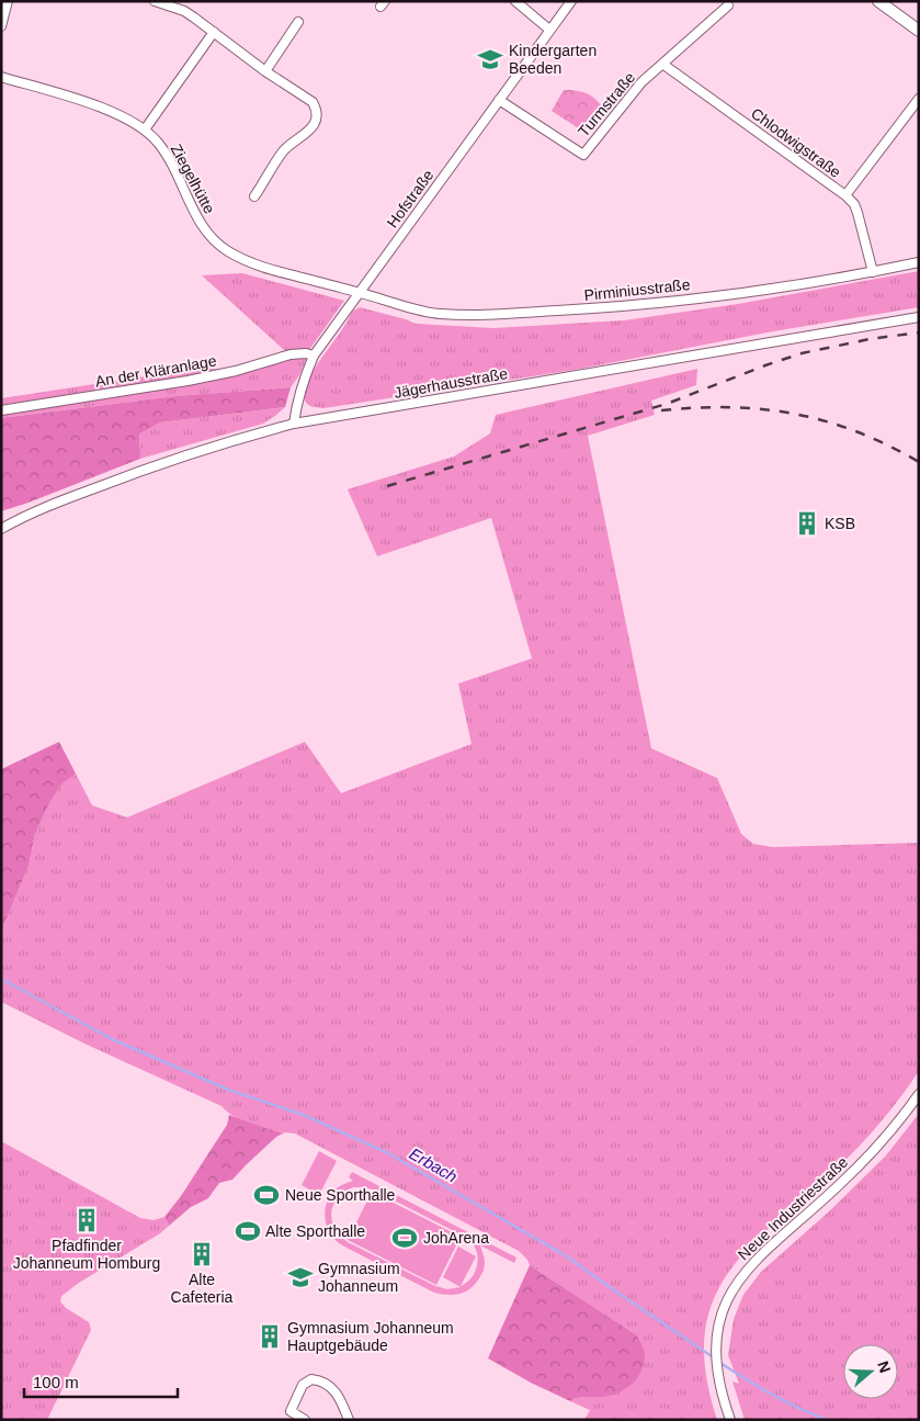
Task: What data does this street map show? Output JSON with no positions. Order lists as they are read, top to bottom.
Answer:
{
  "streets": {
    "street": [
      "Turmstraße",
      "Chlodwigstraße",
      "Ziegelhütte",
      "Hofstraße",
      "Pirminiusstraße",
      "An der Kläranlage",
      "Jägerhausstraße",
      "Neue Industriestraße"
    ]
  },
  "crossings": [
    ["Turmstraße", "Chlodwigstraße"],
    ["Turmstraße", "Hofstraße"],
    ["Chlodwigstraße", "Pirminiusstraße"],
    ["Ziegelhütte", "Hofstraße"],
    ["Ziegelhütte", "Pirminiusstraße"],
    ["Hofstraße", "Pirminiusstraße"],
    ["Hofstraße", "An der Kläranlage"],
    ["Hofstraße", "Jägerhausstraße"]
  ],
  "water": ["Erbach"],
  "places": {
    "school or university": ["Kindergarten Beeden", "Gymnasium Johanneum"],
    "building": [
      "KSB",
      "Pfadfinder Johanneum Homburg",
      "Alte Cafeteria",
      "Gymnasium Johanneum Hauptgebäude"
    ],
    "sports": ["Neue Sporthalle", "Alte Sporthalle", "JohArena"]
  },
  "scale_bar": "100 m",
  "north": "right"
}
